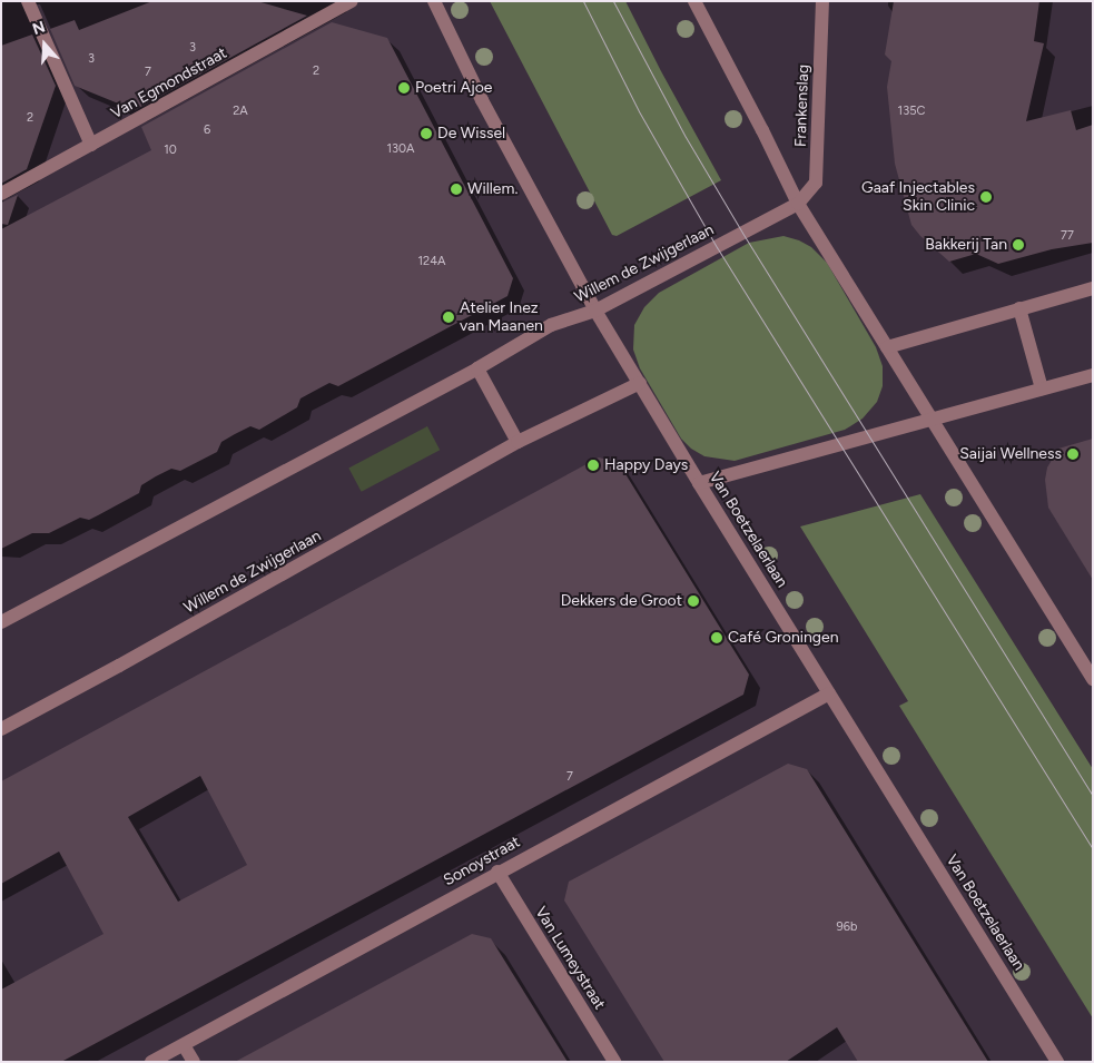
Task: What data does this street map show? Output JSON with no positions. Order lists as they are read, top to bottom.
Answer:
{
  "streets": {
    "street": [
      "Van Egmondstraat",
      "Frankenslag",
      "Willem de Zwijgerlaan",
      "Van Boetzelaerlaan",
      "Sonoystraat",
      "Van Lumeystraat"
    ]
  },
  "crossings": [
    ["Frankenslag", "Willem de Zwijgerlaan"],
    ["Willem de Zwijgerlaan", "Van Boetzelaerlaan"],
    ["Van Boetzelaerlaan", "Sonoystraat"],
    ["Sonoystraat", "Van Lumeystraat"]
  ],
  "places": [
    "Poetri Ajoe",
    "De Wissel",
    "Willem.",
    "Gaaf Injectables Skin Clinic",
    "Bakkerij Tan",
    "Atelier Inez van Maanen",
    "Saijai Wellness",
    "Happy Days",
    "Dekkers de Groot",
    "Café Groningen"
  ],
  "house_numbers": [
    "3",
    "3",
    "2",
    "7",
    "2A",
    "135C",
    "2",
    "6",
    "130A",
    "10",
    "77",
    "124A",
    "7",
    "96b"
  ],
  "north": "top"
}
